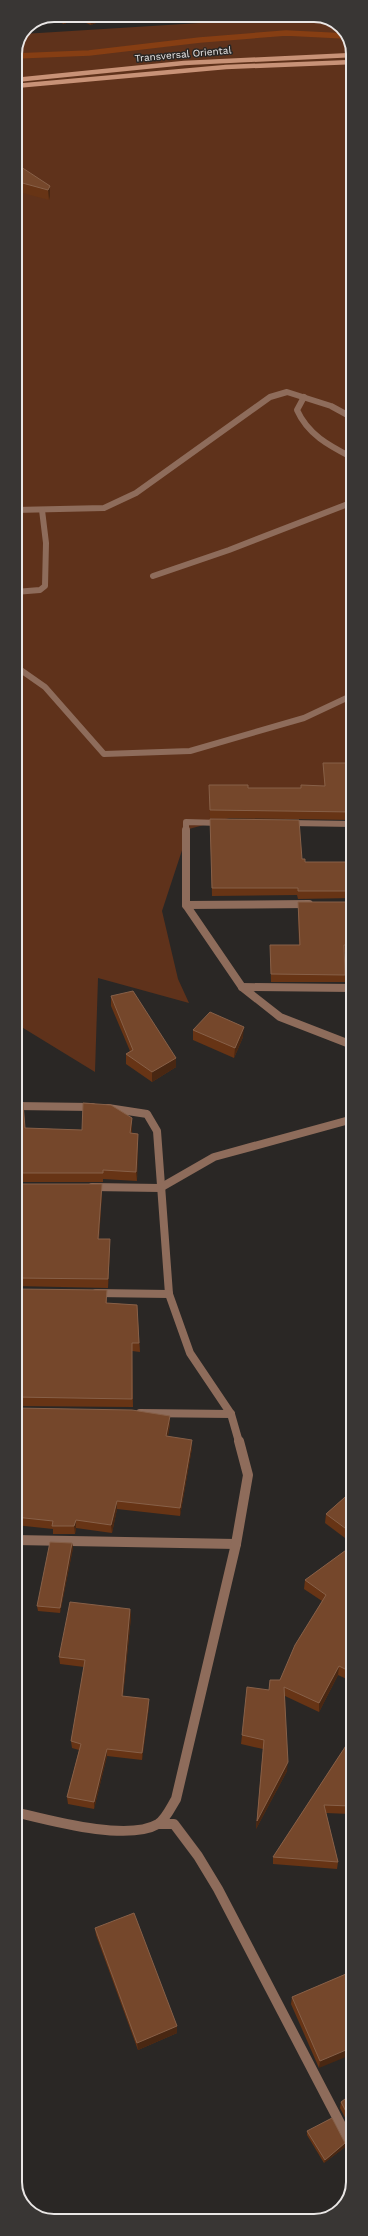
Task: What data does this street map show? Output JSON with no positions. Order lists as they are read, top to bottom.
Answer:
{
  "streets": {
    "main road": ["Transversal Oriental"]
  }
}
